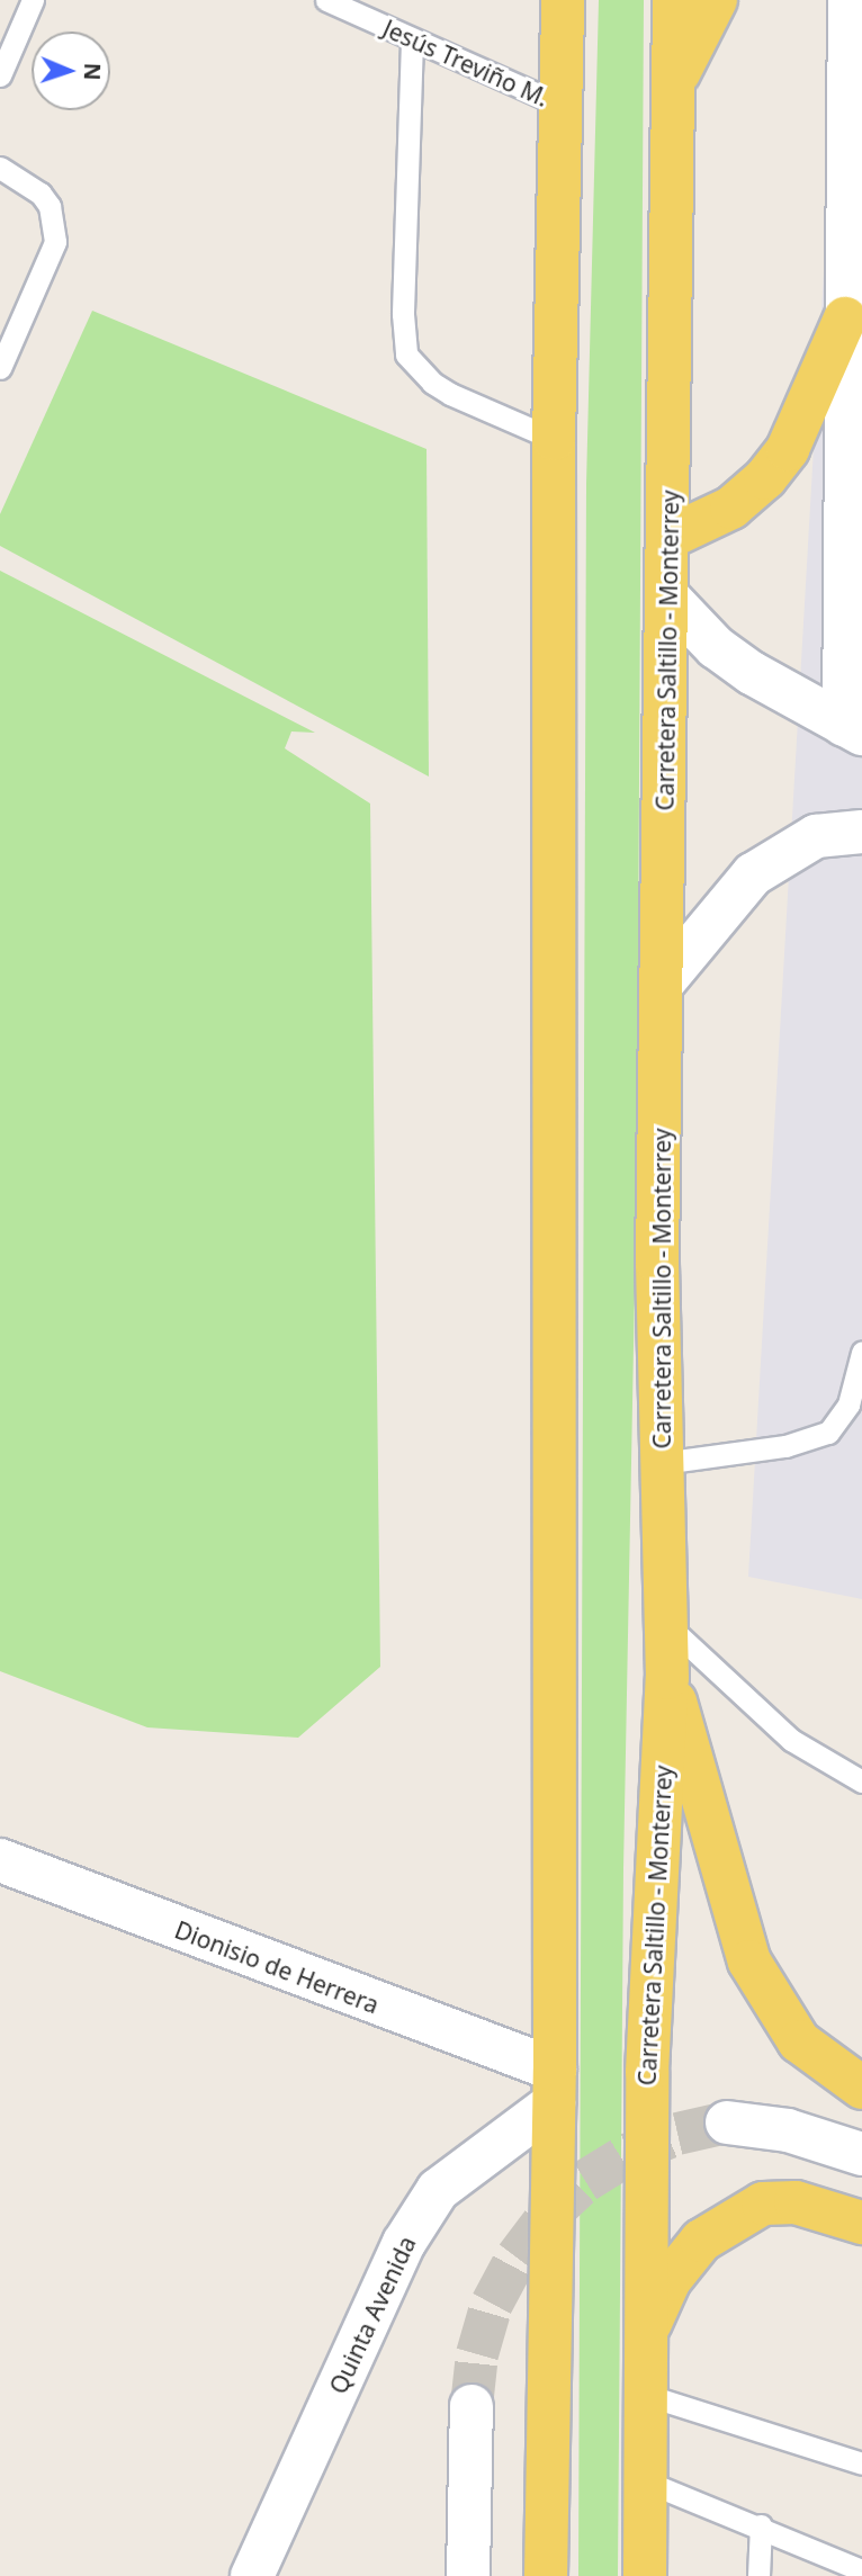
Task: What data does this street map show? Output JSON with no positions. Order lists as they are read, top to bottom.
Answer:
{
  "streets": {
    "main road": ["Carretera Saltillo - Monterrey"],
    "street": ["Dionisio de Herrera", "Quinta Avenida"],
    "lane": ["Jesús Treviño M."]
  },
  "crossings": [
    ["Dionisio de Herrera", "Quinta Avenida"]
  ],
  "north": "right"
}
